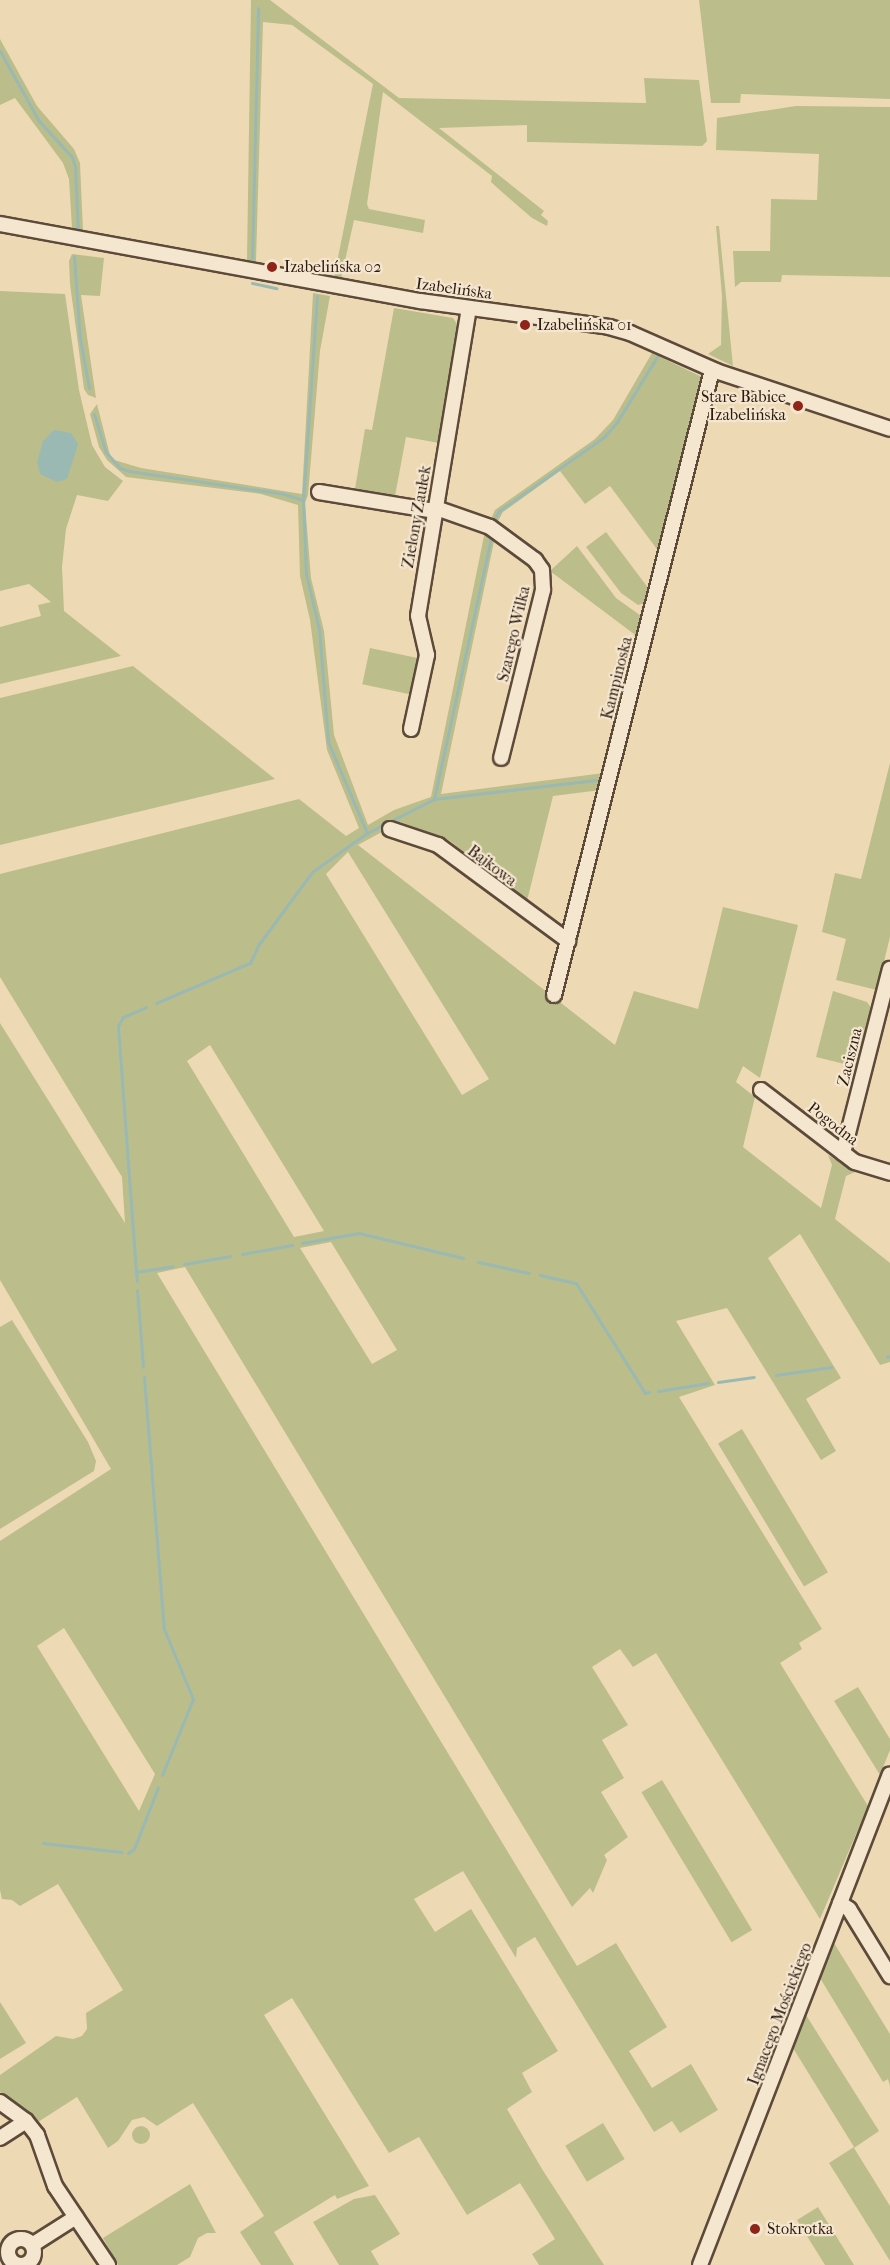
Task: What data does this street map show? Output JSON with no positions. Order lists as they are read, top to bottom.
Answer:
{
  "streets": {
    "street": [
      "Izabelińska",
      "Zielony Zaułek",
      "Szarego Wilka",
      "Kampinoska",
      "Bajkowa",
      "Zaciszna",
      "Pogodna",
      "Ignacego Mościckiego"
    ]
  },
  "crossings": [
    ["Izabelińska", "Zielony Zaułek"],
    ["Izabelińska", "Kampinoska"],
    ["Zielony Zaułek", "Szarego Wilka"],
    ["Kampinoska", "Bajkowa"],
    ["Zaciszna", "Pogodna"]
  ],
  "places": [
    "Izabelińska 02",
    "Izabelińska 01",
    "Stare Babice Izabelińska",
    "Stokrotka"
  ]
}
